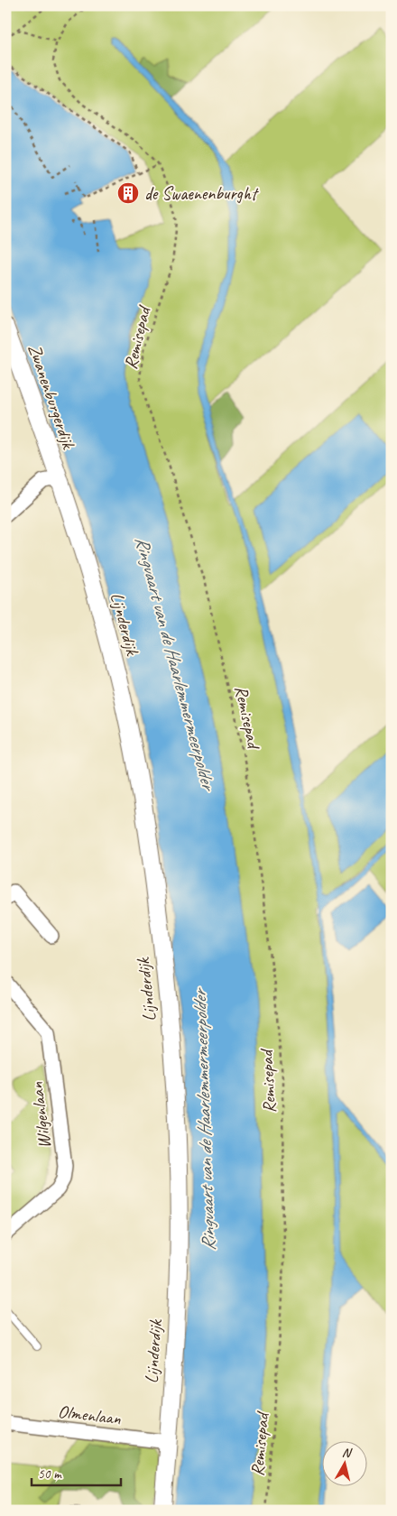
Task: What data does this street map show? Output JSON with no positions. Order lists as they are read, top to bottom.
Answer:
{
  "streets": {
    "street": [
      "Zwanenburgerdijk",
      "Lijnderdijk",
      "Wilgenlaan",
      "Olmenlaan"
    ],
    "path": ["Remisepad"]
  },
  "crossings": [
    ["Zwanenburgerdijk", "Lijnderdijk"],
    ["Lijnderdijk", "Olmenlaan"]
  ],
  "water": ["Ringvaart van de Haarlemmermeerpolder"],
  "places": {
    "building": ["de Swaenenburght"]
  },
  "scale_bar": "50 m",
  "north": "top"
}
